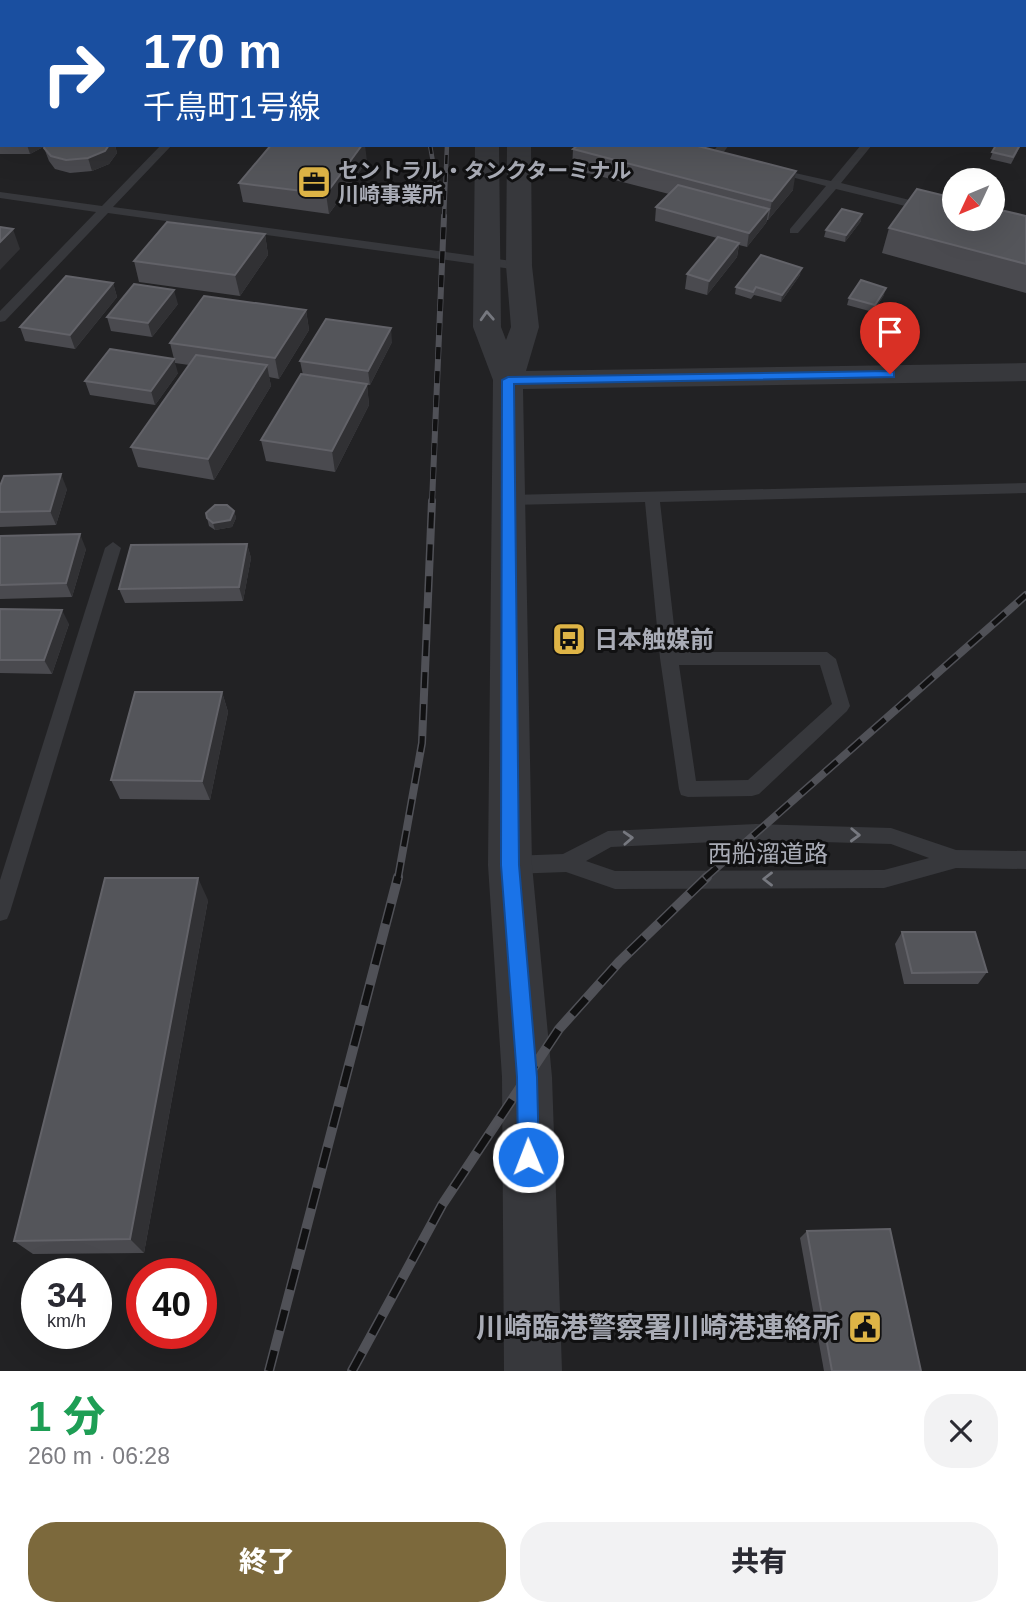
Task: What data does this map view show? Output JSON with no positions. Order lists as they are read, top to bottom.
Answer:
{
  "streets": {
    "lane": ["西船溜道路"]
  },
  "places": {
    "office": ["セントラル・タンクターミナル 川崎事業所"],
    "bus stop": ["日本触媒前"],
    "public building": ["川崎臨港警察署川崎港連絡所"]
  },
  "north": "bottom left",
  "page": {
    "turn": ["170 m", "千鳥町1号線"],
    "speed": "34 km/h",
    "limit": "40",
    "heading": ["1 分", "260 m · 06:28"],
    "buttons": ["終了", "共有"]
  }
}
